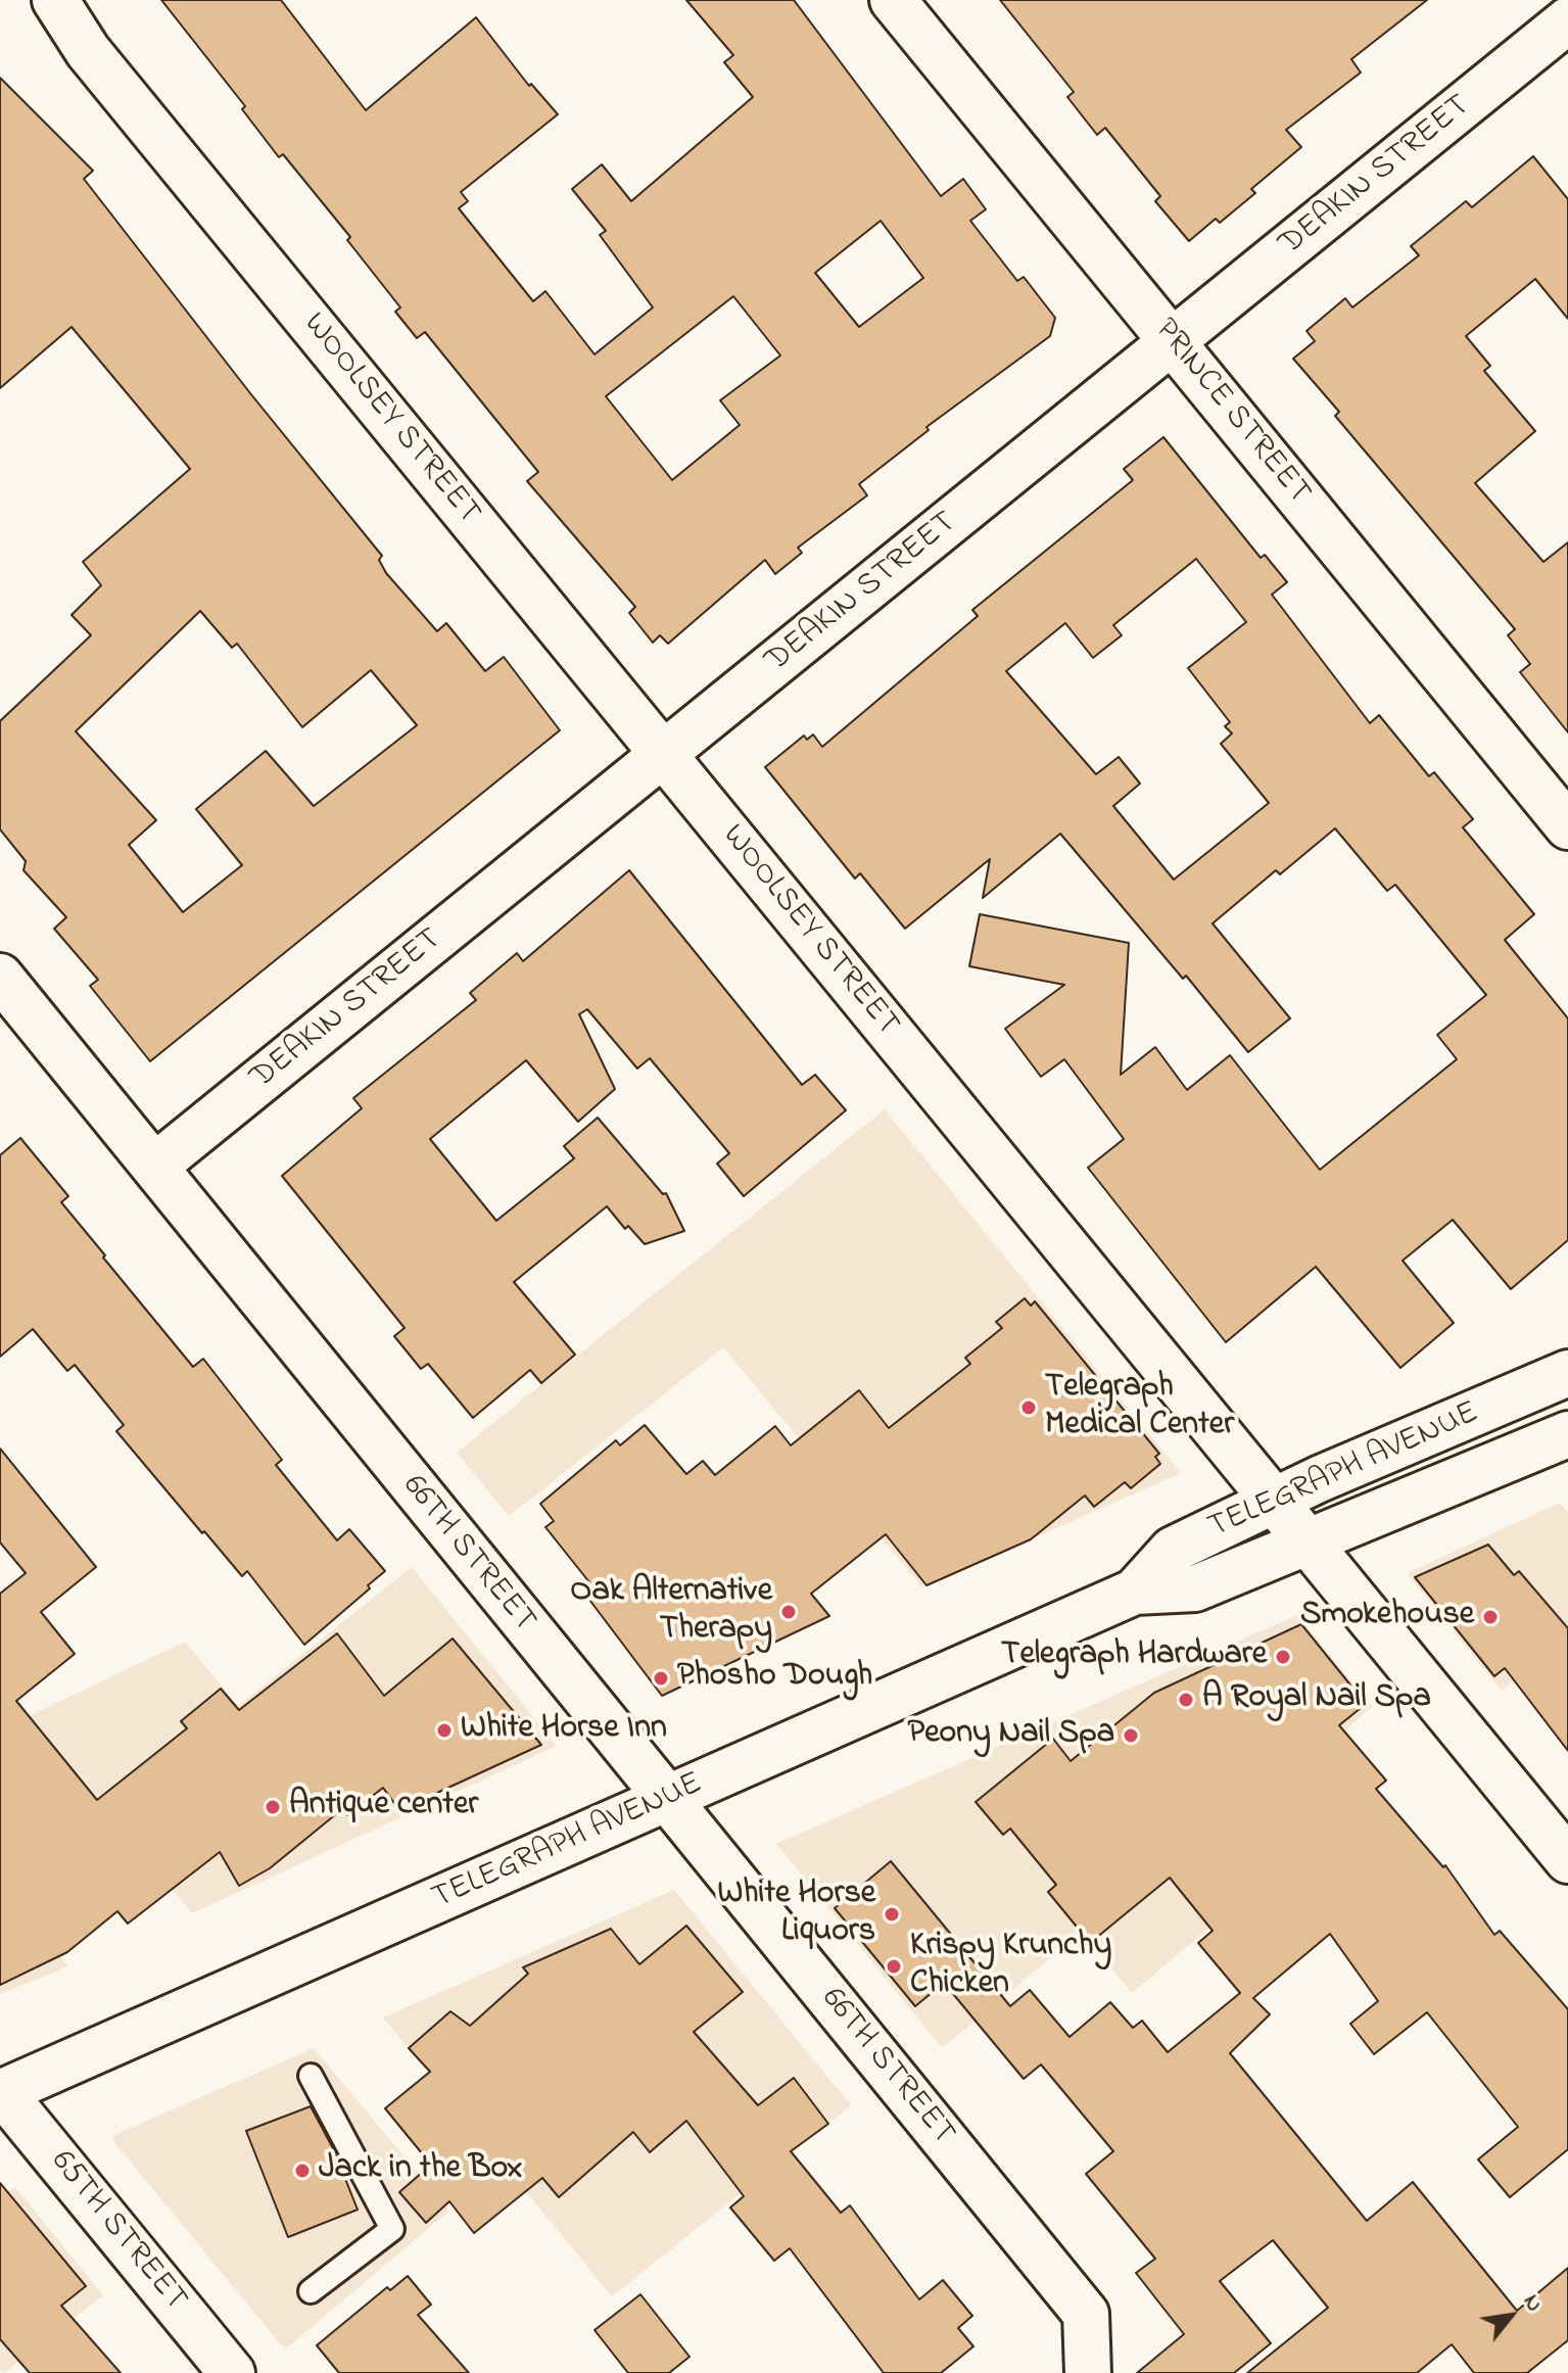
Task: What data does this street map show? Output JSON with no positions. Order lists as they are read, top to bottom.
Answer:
{
  "streets": {
    "street": [
      "DEAKIN STREET",
      "PRINCE STREET",
      "WOOLSEY STREET",
      "TELEGRAPH AVENUE",
      "66TH STREET",
      "65TH STREET"
    ]
  },
  "crossings": [
    ["DEAKIN STREET", "PRINCE STREET"],
    ["DEAKIN STREET", "WOOLSEY STREET"],
    ["DEAKIN STREET", "66TH STREET"],
    ["WOOLSEY STREET", "TELEGRAPH AVENUE"],
    ["TELEGRAPH AVENUE", "66TH STREET"],
    ["TELEGRAPH AVENUE", "65TH STREET"]
  ],
  "places": [
    "Telegraph Medical Center",
    "Oak Alternative Therapy",
    "Smokehouse",
    "Telegraph Hardware",
    "Phosho Dough",
    "A Royal Nail Spa",
    "White Horse Inn",
    "Peony Nail Spa",
    "Antique center",
    "White Horse Liquors",
    "Krispy Krunchy Chicken",
    "Jack in the Box"
  ],
  "north": "top right"
}
